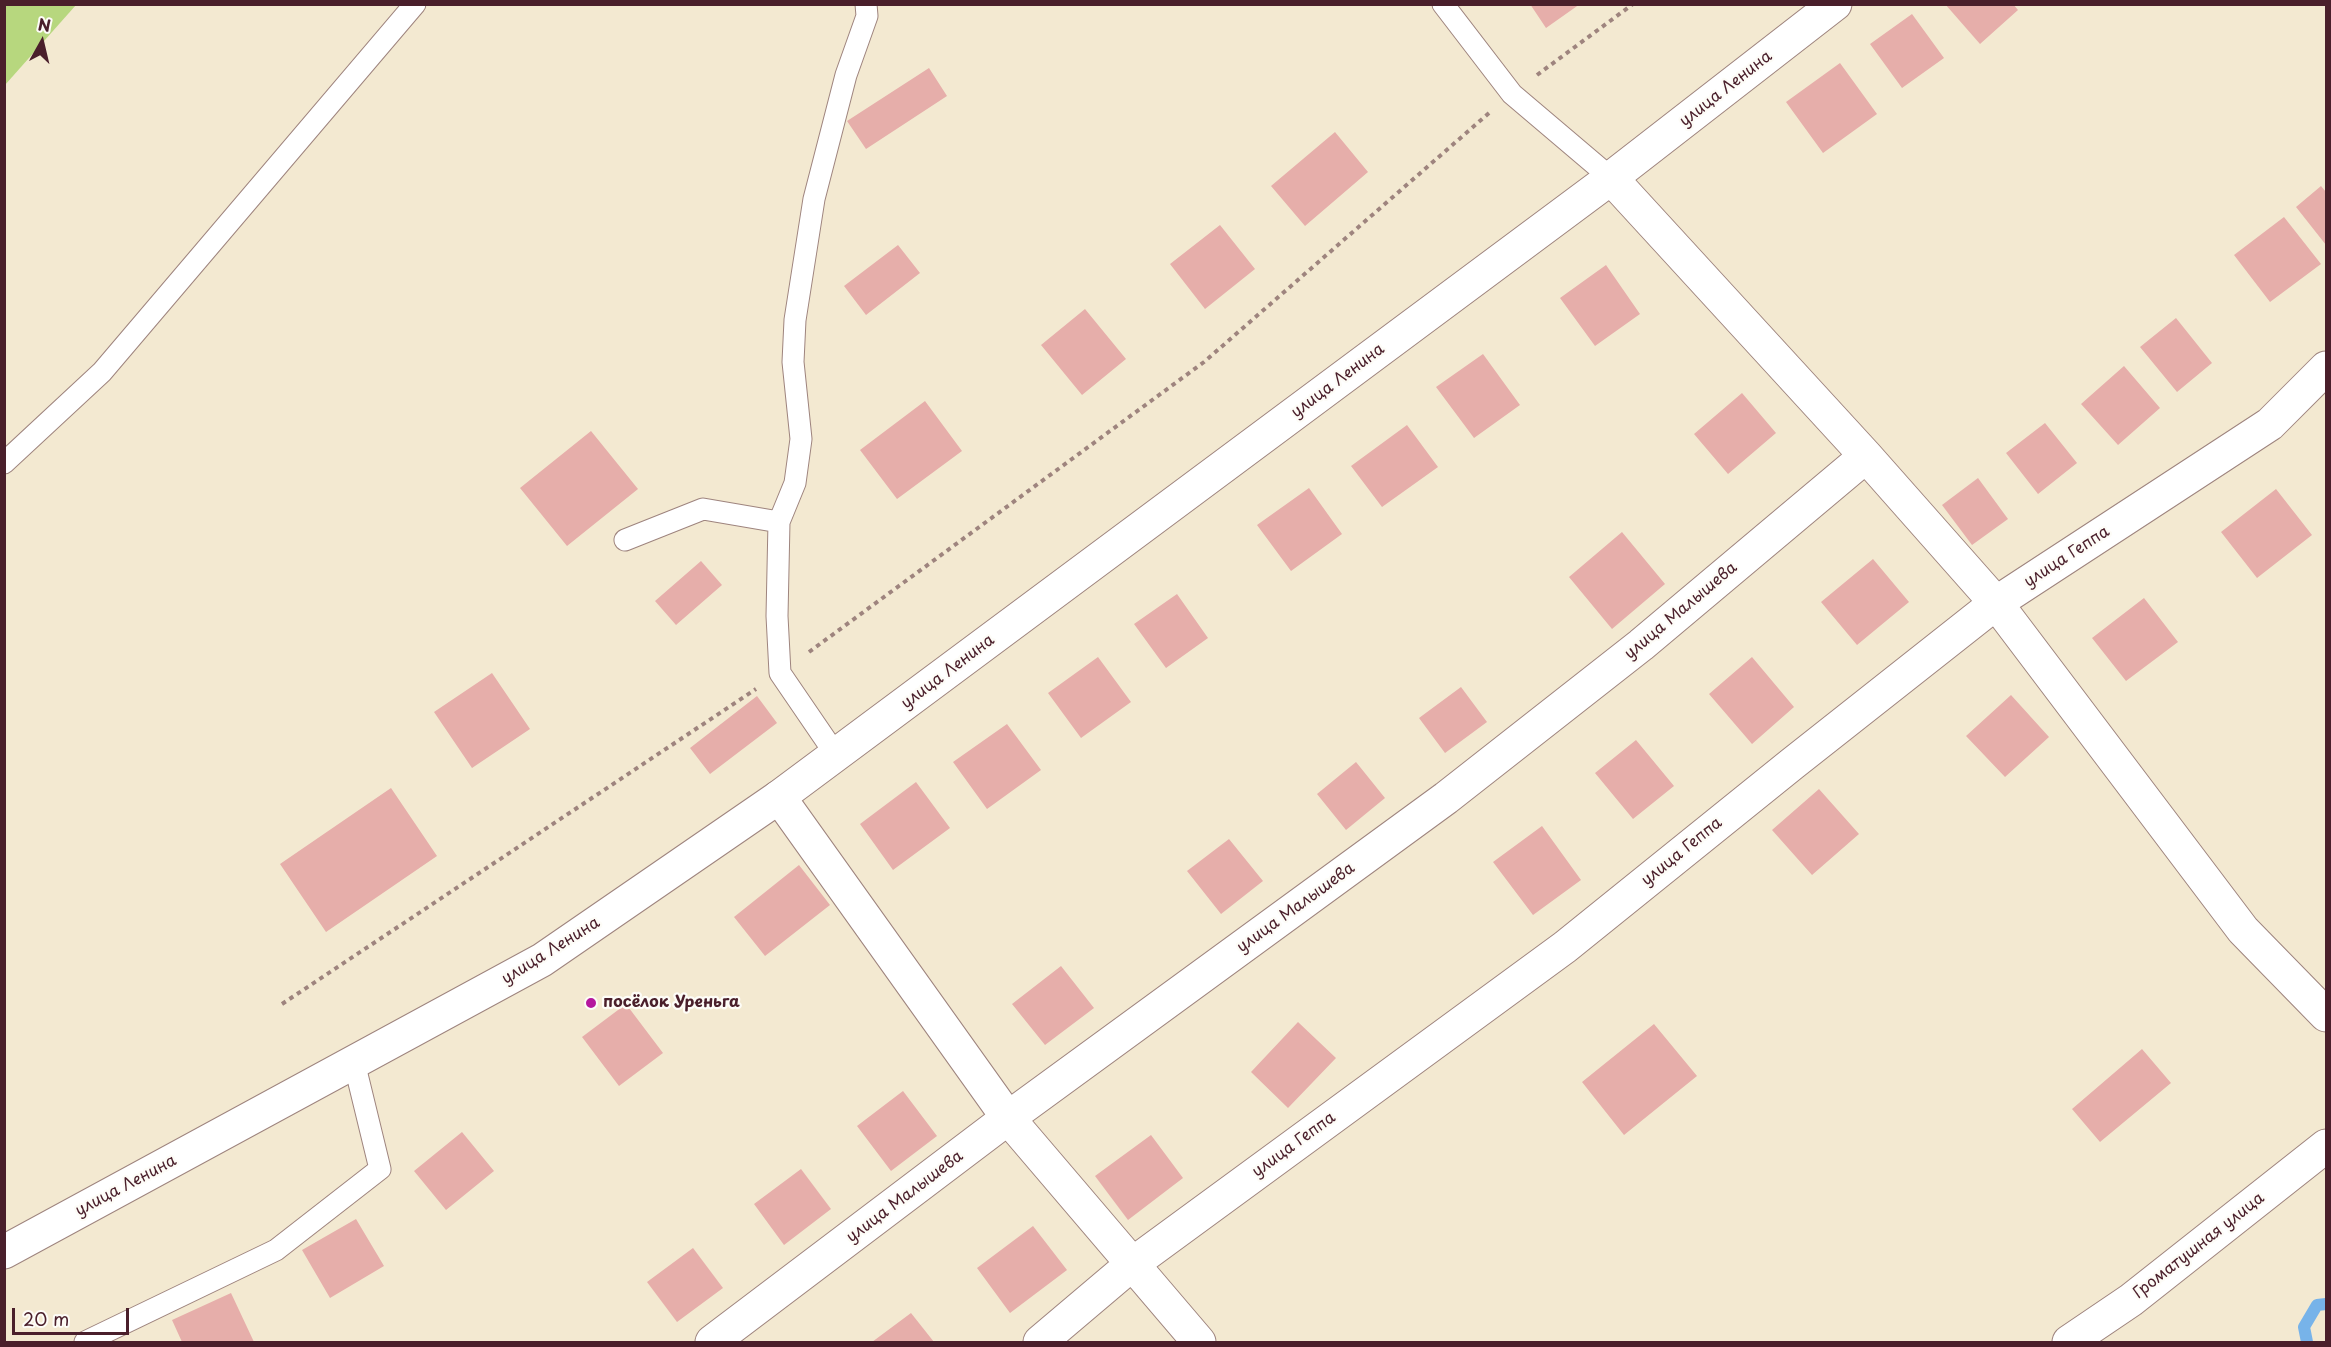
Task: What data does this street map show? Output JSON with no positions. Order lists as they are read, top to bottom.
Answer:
{
  "streets": {
    "street": [
      "улица Ленина",
      "улица Геппа",
      "улица Малышева",
      "Громатушная улица"
    ]
  },
  "places": ["посёлок Уреньга"],
  "scale_bar": "20 m",
  "north": "top"
}
